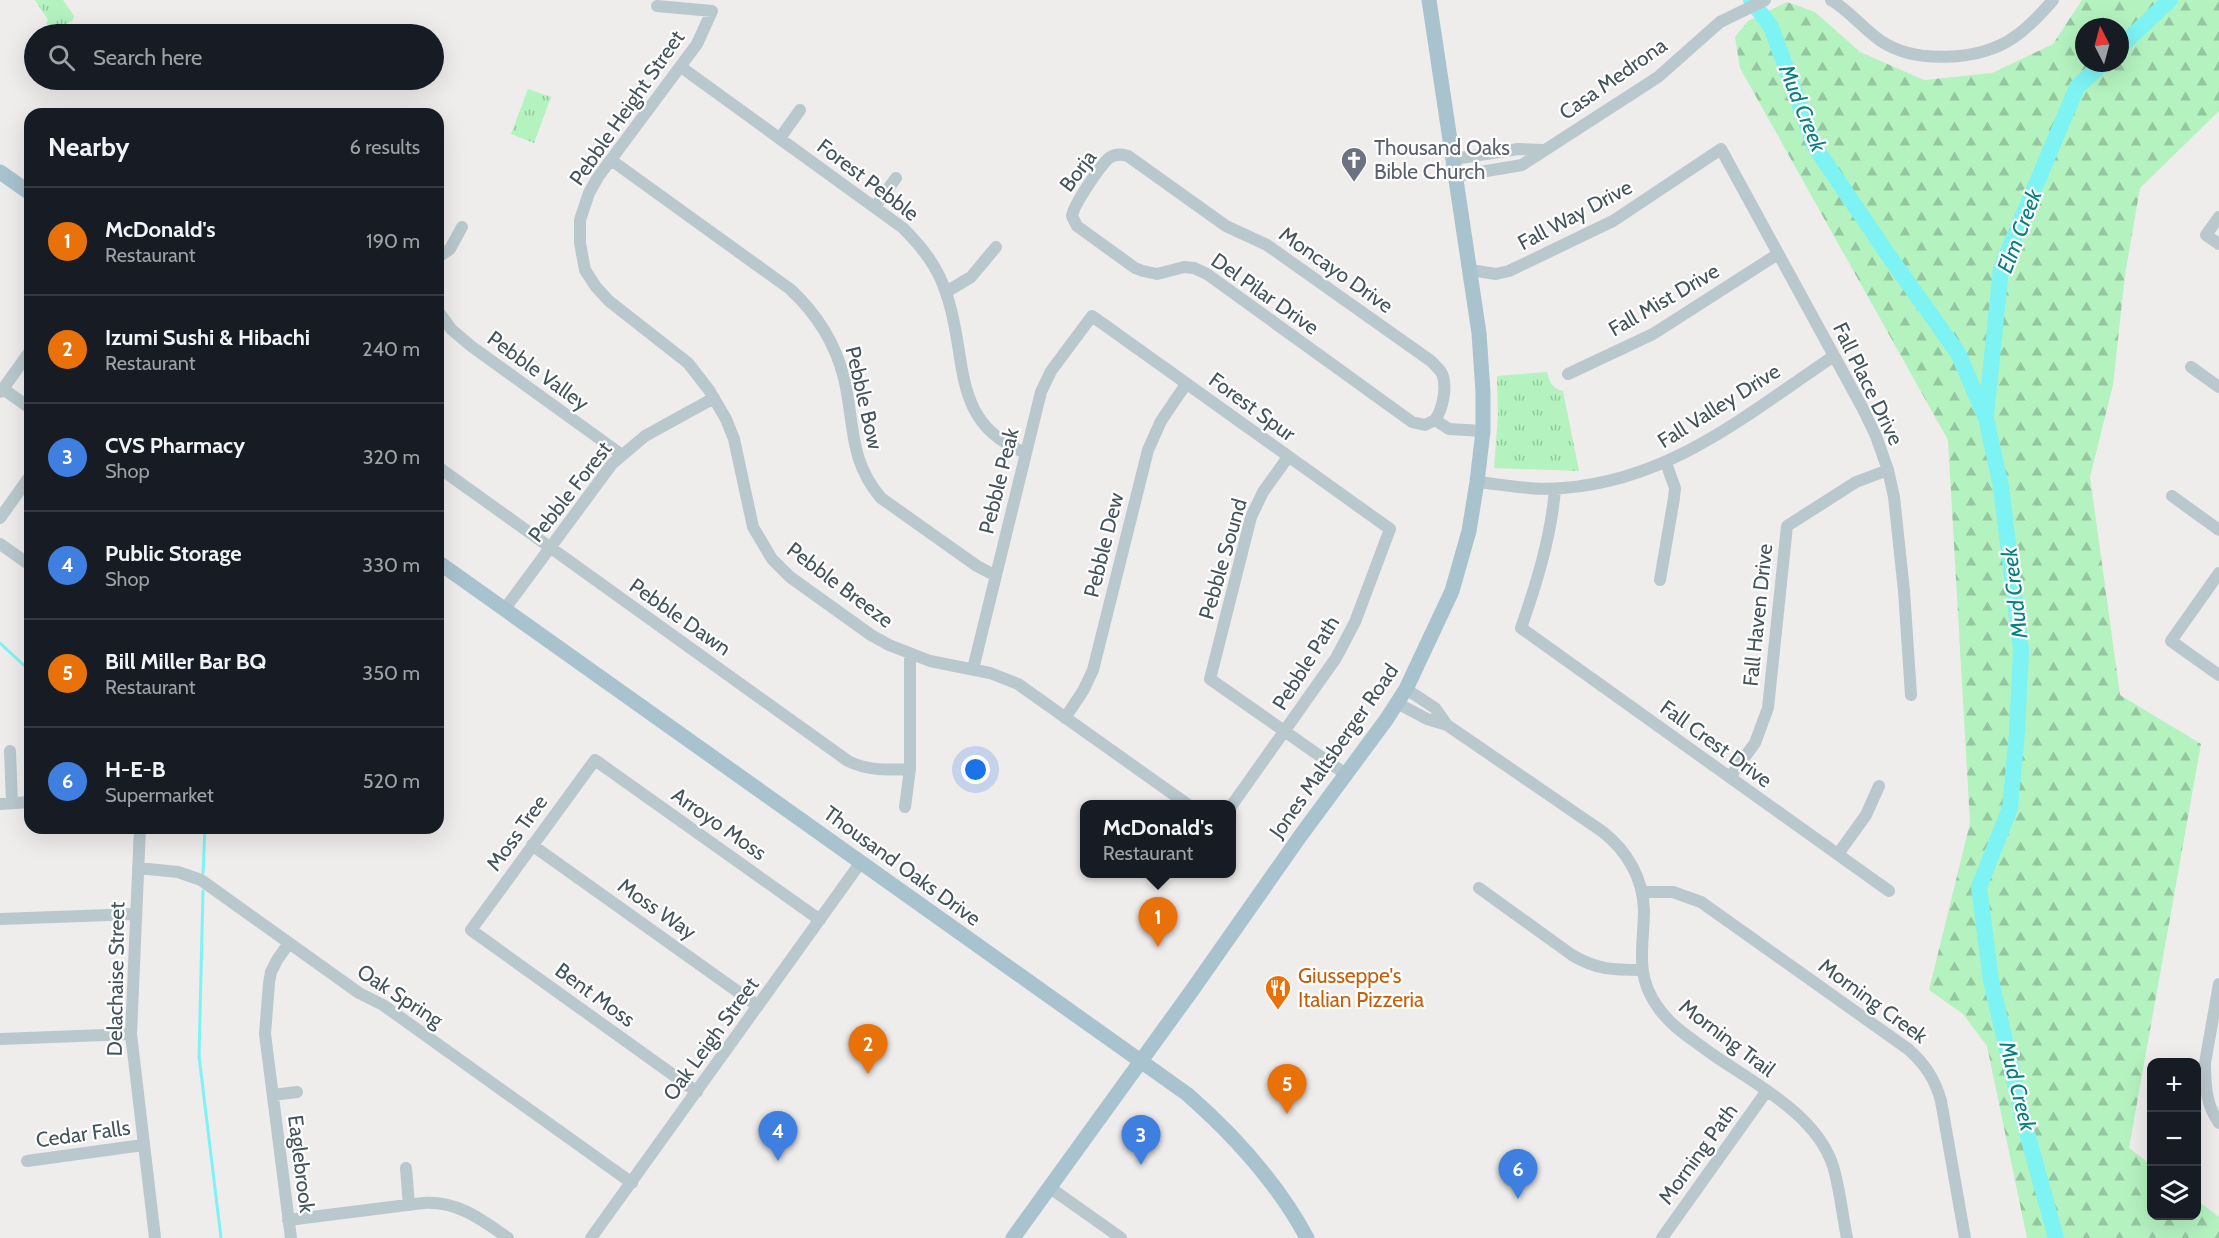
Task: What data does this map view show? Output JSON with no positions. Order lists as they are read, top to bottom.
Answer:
{
  "streets": {
    "main road": ["Jones Maltsberger Road", "Thousand Oaks Drive"],
    "street": [
      "Casa Medrona",
      "Pebble Height Street",
      "Borja",
      "Forest Pebble",
      "Fall Way Drive",
      "Moncayo Drive",
      "Del Pilar Drive",
      "Fall Mist Drive",
      "Pebble Valley",
      "Fall Place Drive",
      "Pebble Bow",
      "Fall Valley Drive",
      "Forest Spur",
      "Pebble Peak",
      "Pebble Forest",
      "Pebble Dew",
      "Pebble Sound",
      "Pebble Breeze",
      "Fall Haven Drive",
      "Pebble Dawn",
      "Pebble Path",
      "Fall Crest Drive",
      "Arroyo Moss",
      "Moss Tree",
      "Moss Way",
      "Delachaise Street",
      "Bent Moss",
      "Oak Spring",
      "Morning Creek",
      "Morning Trail",
      "Oak Leigh Street",
      "Cedar Falls",
      "Morning Path",
      "Eaglebrook"
    ]
  },
  "crossings": [
    ["Casa Medrona", "Jones Maltsberger Road"],
    ["Pebble Height Street", "Forest Pebble"],
    ["Pebble Height Street", "Pebble Bow"],
    ["Pebble Height Street", "Pebble Breeze"],
    ["Borja", "Moncayo Drive"],
    ["Borja", "Del Pilar Drive"],
    ["Forest Pebble", "Pebble Peak"],
    ["Fall Way Drive", "Fall Place Drive"],
    ["Fall Way Drive", "Jones Maltsberger Road"],
    ["Moncayo Drive", "Del Pilar Drive"],
    ["Fall Mist Drive", "Fall Place Drive"],
    ["Pebble Valley", "Pebble Forest"],
    ["Fall Place Drive", "Fall Valley Drive"],
    ["Fall Place Drive", "Fall Haven Drive"],
    ["Pebble Bow", "Pebble Peak"],
    ["Fall Valley Drive", "Fall Crest Drive"],
    ["Fall Valley Drive", "Jones Maltsberger Road"],
    ["Forest Spur", "Pebble Peak"],
    ["Forest Spur", "Pebble Dew"],
    ["Forest Spur", "Pebble Sound"],
    ["Forest Spur", "Pebble Path"],
    ["Pebble Peak", "Pebble Breeze"],
    ["Pebble Forest", "Pebble Breeze"],
    ["Pebble Forest", "Pebble Dawn"],
    ["Pebble Forest", "Thousand Oaks Drive"],
    ["Pebble Dew", "Pebble Breeze"],
    ["Pebble Sound", "Pebble Path"],
    ["Fall Haven Drive", "Fall Crest Drive"],
    ["Jones Maltsberger Road", "Thousand Oaks Drive"],
    ["Jones Maltsberger Road", "Morning Trail"],
    ["Arroyo Moss", "Moss Tree"],
    ["Arroyo Moss", "Oak Leigh Street"],
    ["Moss Tree", "Moss Way"],
    ["Moss Tree", "Bent Moss"],
    ["Thousand Oaks Drive", "Oak Leigh Street"],
    ["Moss Way", "Oak Leigh Street"],
    ["Delachaise Street", "Oak Spring"],
    ["Delachaise Street", "Cedar Falls"],
    ["Bent Moss", "Oak Leigh Street"],
    ["Oak Spring", "Oak Leigh Street"],
    ["Oak Spring", "Eaglebrook"],
    ["Morning Creek", "Morning Trail"],
    ["Morning Trail", "Morning Path"]
  ],
  "water": ["Mud Creek", "Elm Creek"],
  "places": {
    "church": ["Thousand Oaks Bible Church"],
    "restaurant": ["Giusseppe's Italian Pizzeria"]
  },
  "north": "top",
  "page": {
    "search": "Search here",
    "heading": ["Nearby", "6 results"],
    "list": [
      {
        "mark": "1",
        "name": "McDonald's",
        "note": "Restaurant",
        "value": "190 m"
      },
      {
        "mark": "2",
        "name": "Izumi Sushi & Hibachi",
        "note": "Restaurant",
        "value": "240 m"
      },
      {
        "mark": "3",
        "name": "CVS Pharmacy",
        "note": "Shop",
        "value": "320 m"
      },
      {
        "mark": "4",
        "name": "Public Storage",
        "note": "Shop",
        "value": "330 m"
      },
      {
        "mark": "5",
        "name": "Bill Miller Bar BQ",
        "note": "Restaurant",
        "value": "350 m"
      },
      {
        "mark": "6",
        "name": "H-E-B",
        "note": "Supermarket",
        "value": "520 m"
      }
    ],
    "popup": ["McDonald's", "Restaurant"],
    "pins": [
      "1",
      "2",
      "5",
      "4",
      "3",
      "6"
    ],
    "map_buttons": ["+", "−"]
  }
}
